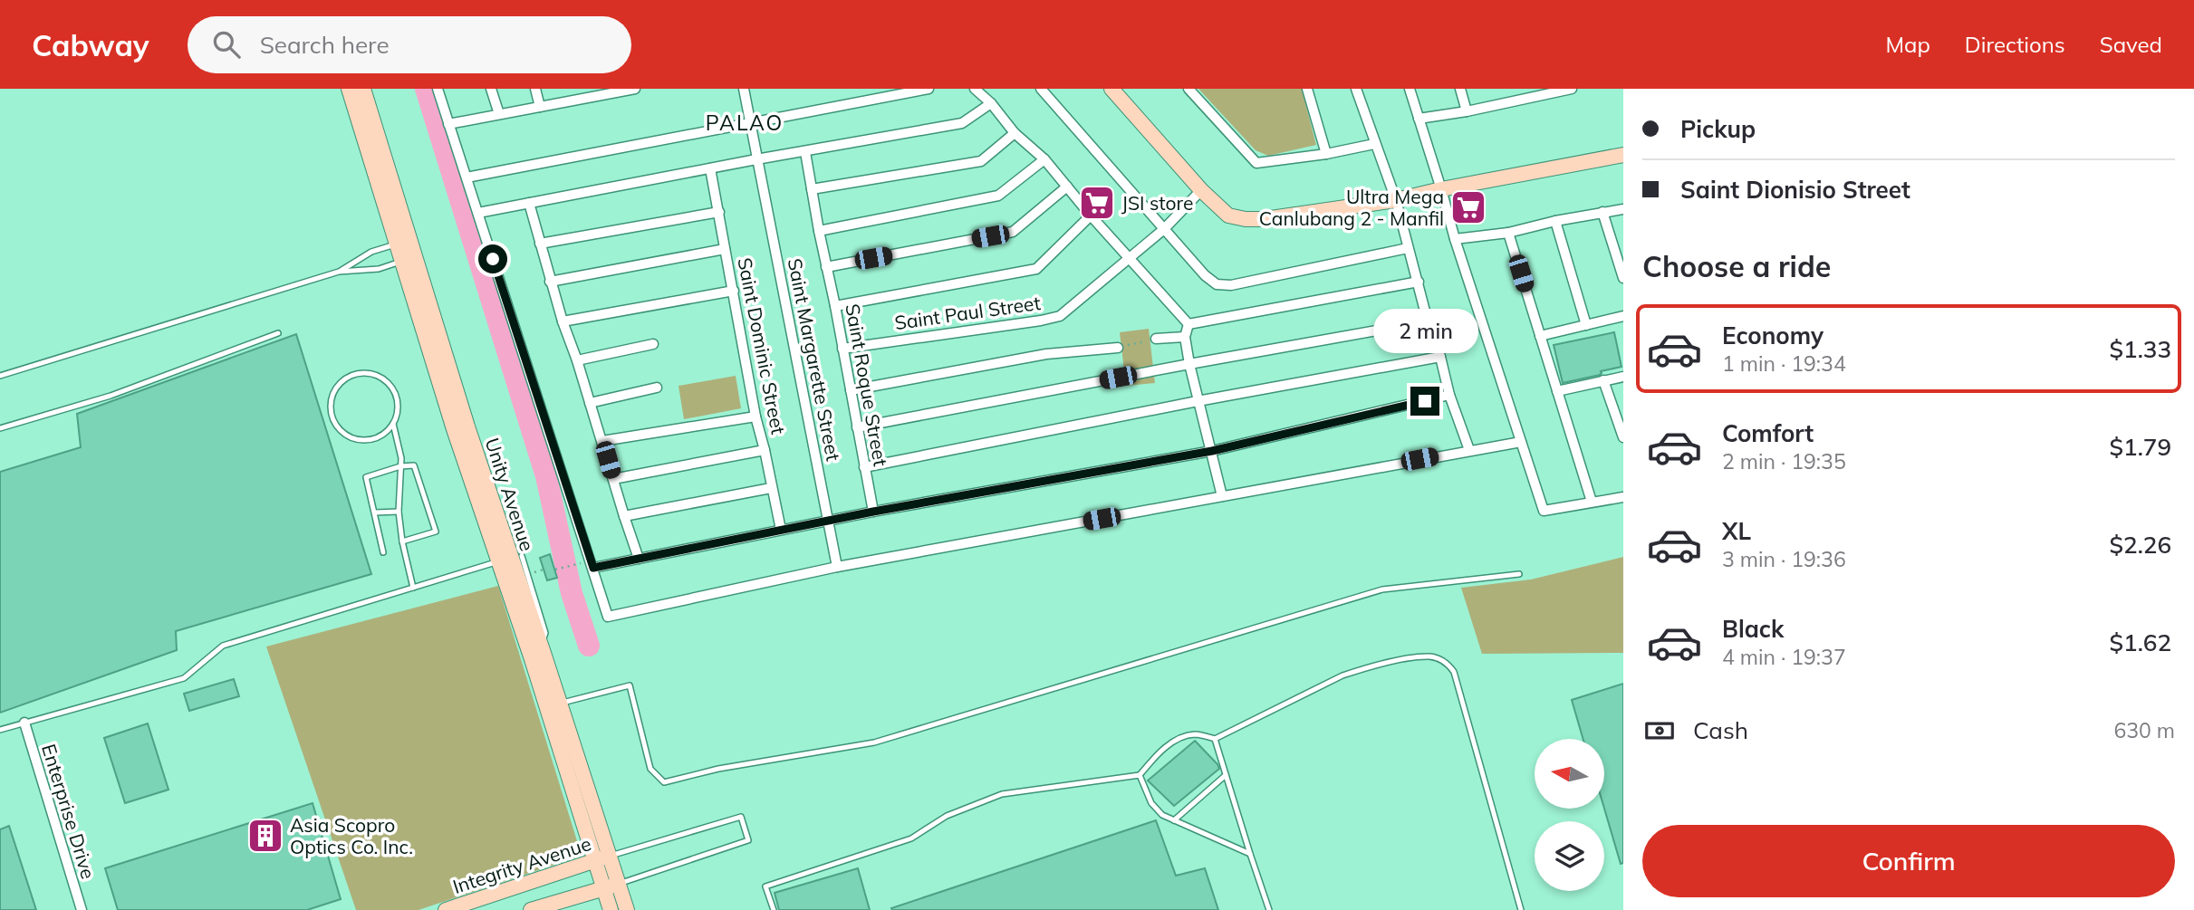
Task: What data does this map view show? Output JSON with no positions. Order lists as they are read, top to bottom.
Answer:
{
  "streets": {
    "street": [
      "Saint Paul Street",
      "Saint Dominic Street",
      "Saint Margarette Street",
      "Saint Roque Street",
      "Unity Avenue",
      "Enterprise Drive",
      "Integrity Avenue"
    ]
  },
  "crossings": [
    ["Saint Paul Street", "Saint Roque Street"],
    ["Unity Avenue", "Integrity Avenue"]
  ],
  "districts": ["PALAO"],
  "places": {
    "supermarket": ["JSI store", "Ultra Mega Canlubang 2 - Manfil"],
    "building": ["Asia Scopro Optics Co. Inc."]
  },
  "north": "left",
  "page": {
    "header": "Cabway",
    "search": "Search here",
    "nav": ["Map", "Directions", "Saved"],
    "banner": ["Pickup", "Saint Dionisio Street"],
    "heading": "Choose a ride",
    "list": [
      {
        "name": "Economy",
        "note": "1 min · 19:34",
        "value": "$1.33"
      },
      {
        "name": "Comfort",
        "note": "2 min · 19:35",
        "value": "$1.79"
      },
      {
        "name": "XL",
        "note": "3 min · 19:36",
        "value": "$2.26"
      },
      {
        "name": "Black",
        "note": "4 min · 19:37",
        "value": "$1.62"
      }
    ],
    "bubble": "2 min",
    "pay": ["Cash", "630 m"],
    "buttons": "Confirm"
  }
}
